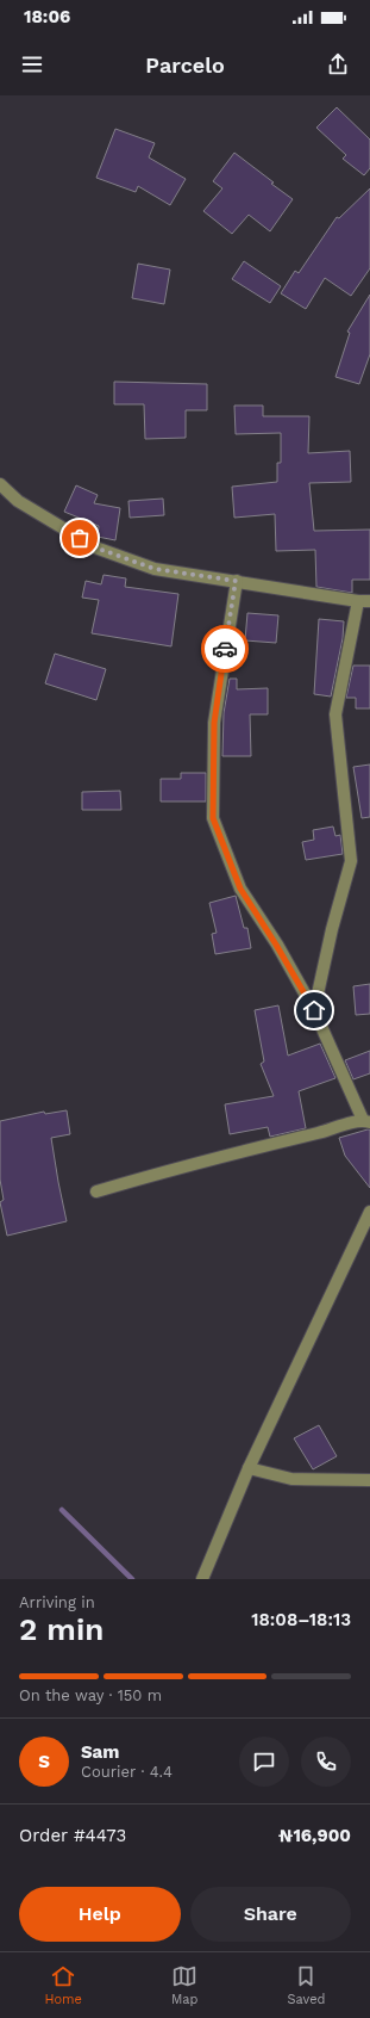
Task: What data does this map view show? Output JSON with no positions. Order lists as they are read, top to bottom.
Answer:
{
  "page": {
    "status": "18:06",
    "header": "Parcelo",
    "heading": ["2 min", "Arriving in", "18:08–18:13"],
    "panel": [
      "Sam",
      "Courier · 4.4",
      "Order #4473",
      "₦16,900"
    ],
    "bar": "On the way · 150 m",
    "round": "S",
    "buttons": ["Help", "Share"],
    "tabs": ["Home", "Map", "Saved"]
  }
}
